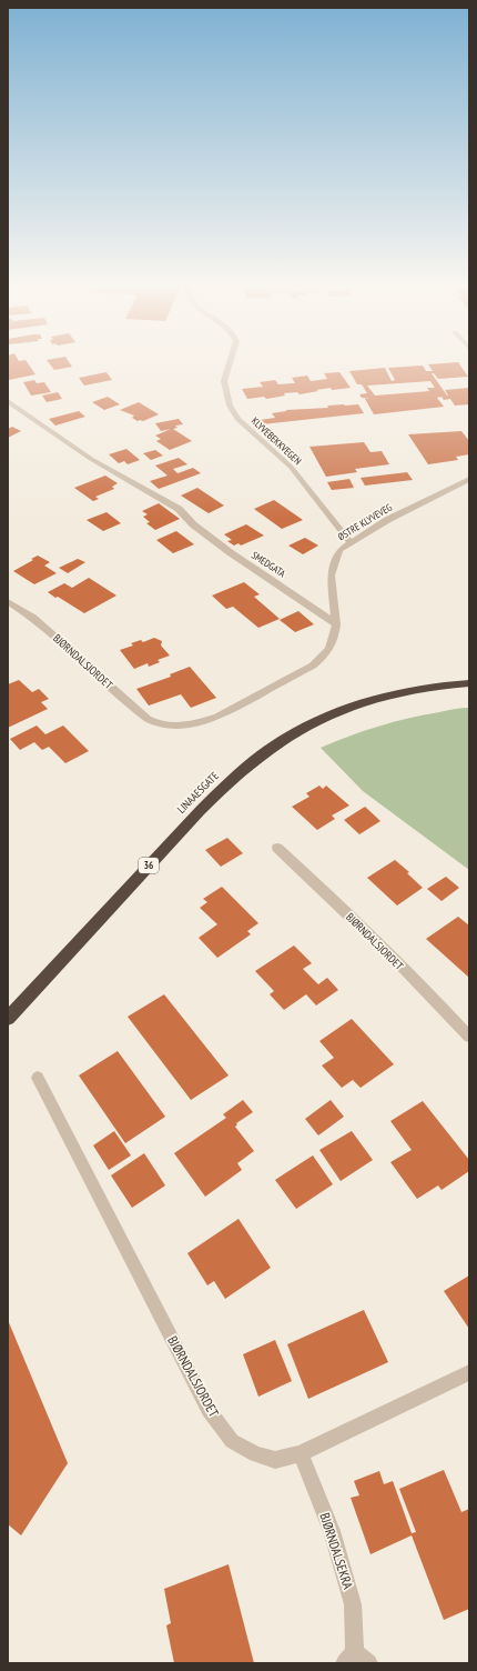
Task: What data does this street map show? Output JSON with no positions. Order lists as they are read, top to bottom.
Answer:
{
  "streets": {
    "highway": ["LINAAESGATE", "36"],
    "street": [
      "KLYVEBEKKVEGEN",
      "ØSTRE KLYVEVEG",
      "SMEDGATA",
      "BJØRNDALSJORDET",
      "BJØRNDALSEKRA"
    ]
  },
  "crossings": [
    ["KLYVEBEKKVEGEN", "ØSTRE KLYVEVEG"],
    ["ØSTRE KLYVEVEG", "SMEDGATA"],
    ["ØSTRE KLYVEVEG", "BJØRNDALSJORDET"],
    ["SMEDGATA", "BJØRNDALSJORDET"],
    ["BJØRNDALSJORDET", "BJØRNDALSEKRA"]
  ]
}
